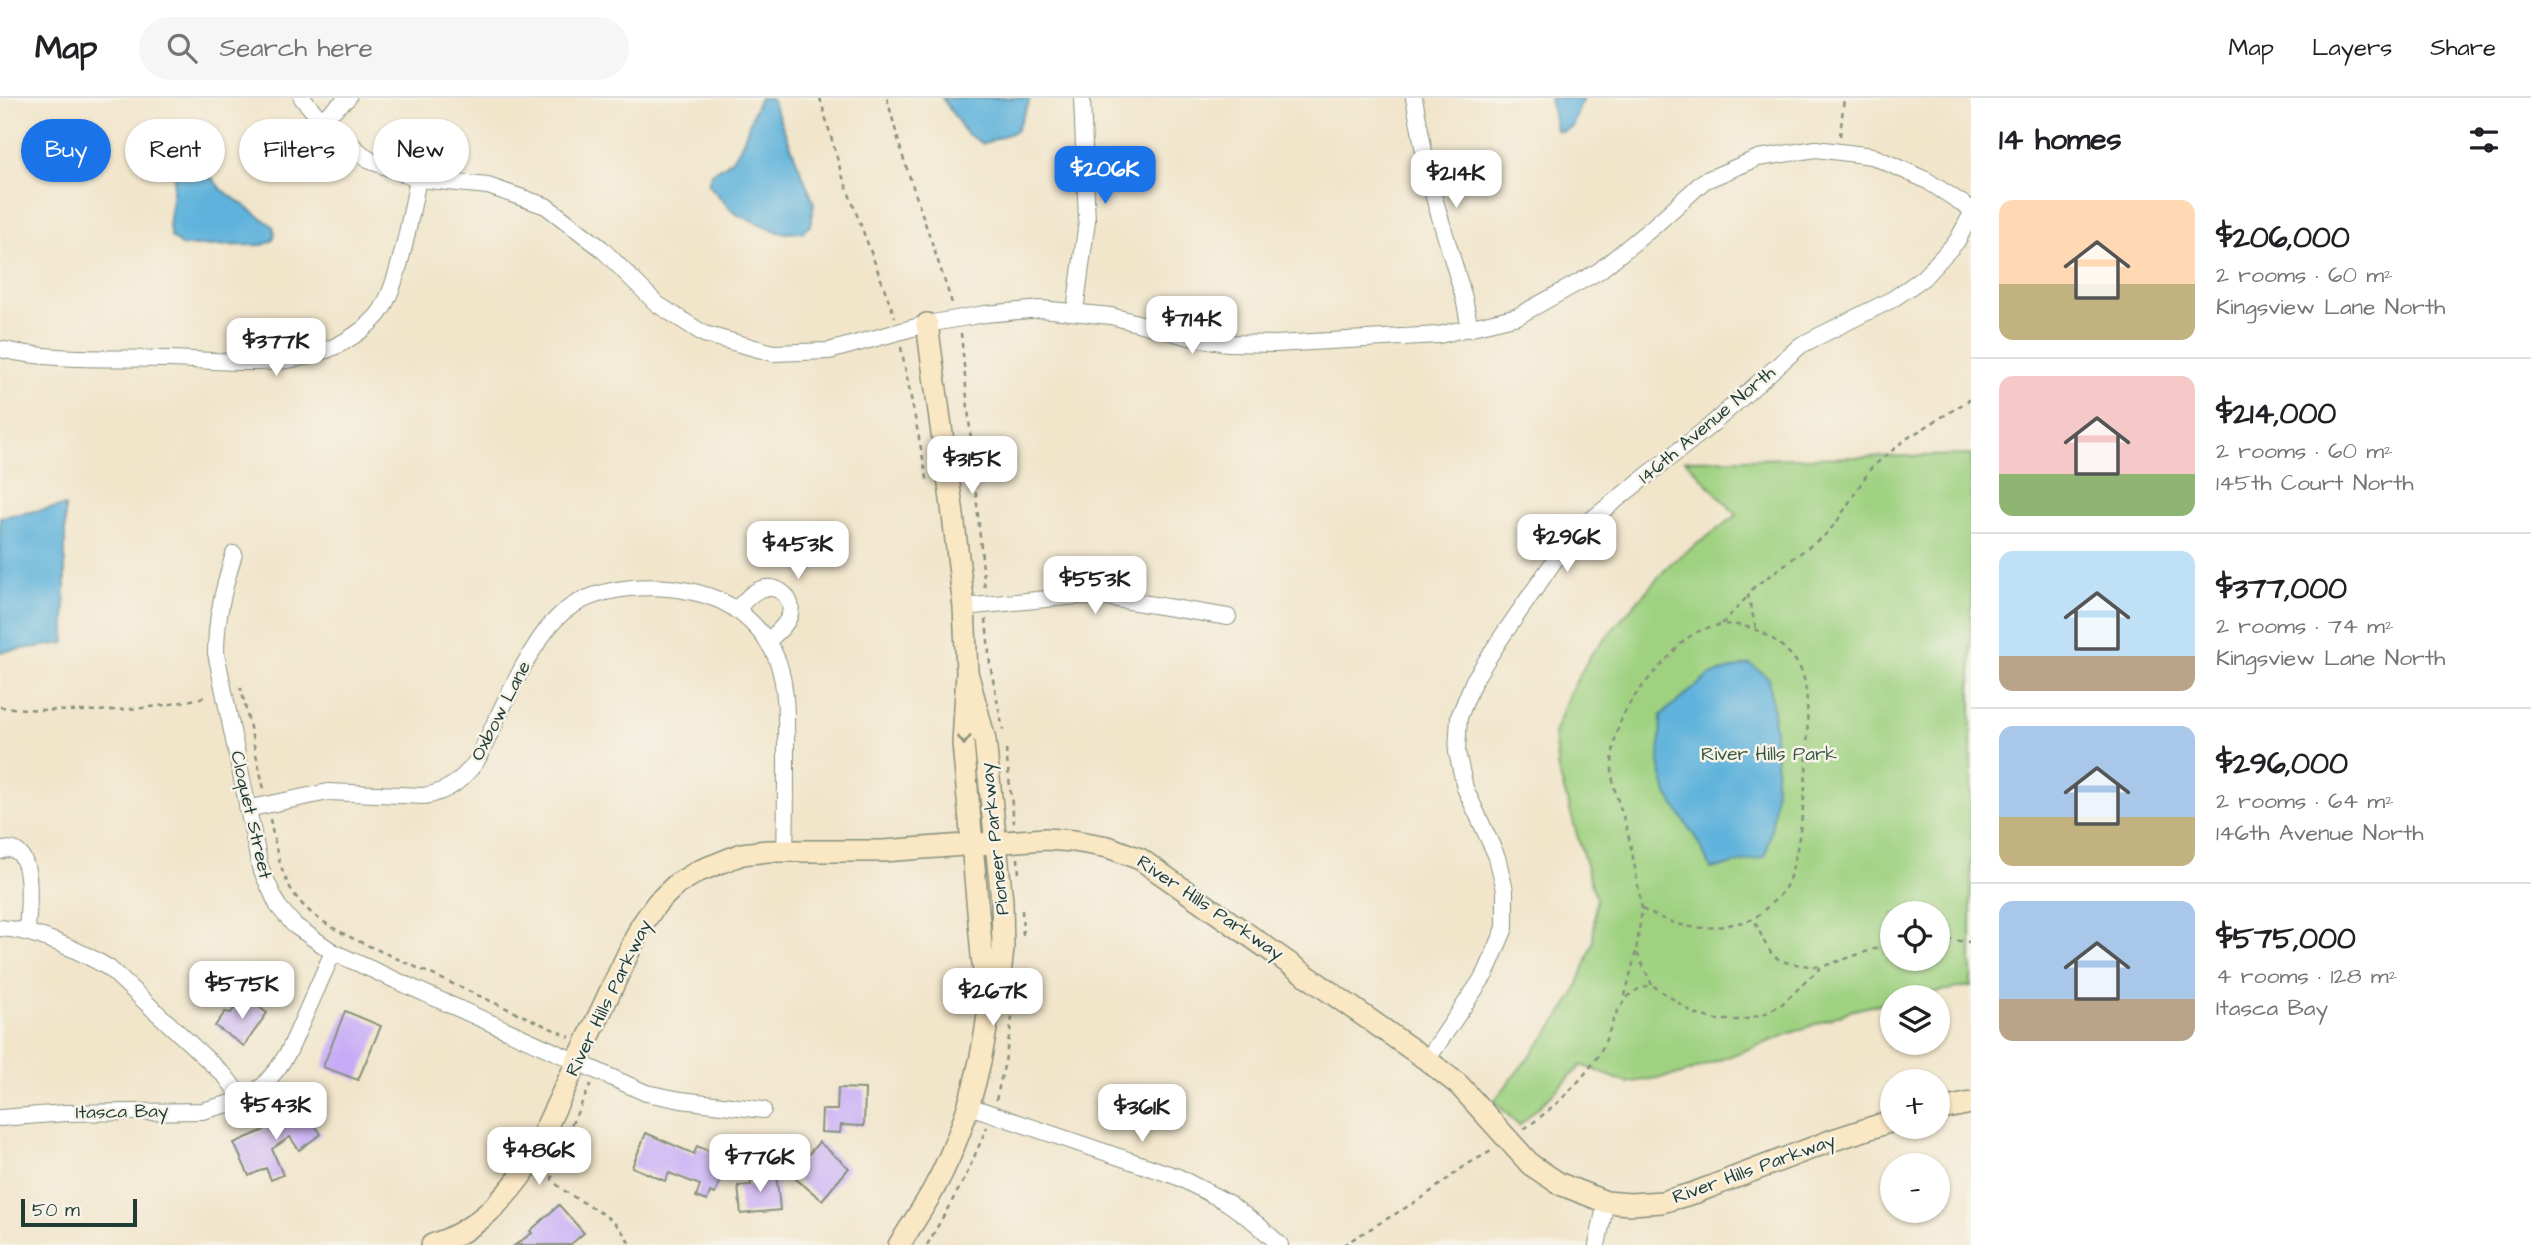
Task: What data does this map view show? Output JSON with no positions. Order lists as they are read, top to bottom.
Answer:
{
  "streets": {
    "street": [
      "146th Avenue North",
      "Oxbow Lane",
      "Cloquet Street",
      "Pioneer Parkway",
      "River Hills Parkway",
      "Itasca Bay"
    ]
  },
  "crossings": [
    ["146th Avenue North", "River Hills Parkway"],
    ["Oxbow Lane", "Cloquet Street"],
    ["Oxbow Lane", "River Hills Parkway"],
    ["Cloquet Street", "River Hills Parkway"],
    ["Cloquet Street", "Itasca Bay"],
    ["Pioneer Parkway", "River Hills Parkway"]
  ],
  "parks": ["River Hills Park"],
  "scale_bar": "50 m",
  "page": {
    "header": "Map",
    "search": "Search here",
    "nav": ["Map", "Layers", "Share"],
    "heading": "14 homes",
    "chip": [
      "Buy",
      "Rent",
      "Filters",
      "New"
    ],
    "price": [
      "$206K",
      "$214K",
      "$714K",
      "$377K",
      "$315K",
      "$296K",
      "$453K",
      "$553K",
      "$575K",
      "$267K",
      "$543K",
      "$361K",
      "$486K",
      "$776K"
    ],
    "list": [
      {
        "name": "$206,000",
        "note": "2 rooms · 60 m² · Kingsview Lane North"
      },
      {
        "name": "$214,000",
        "note": "2 rooms · 60 m² · 145th Court North"
      },
      {
        "name": "$377,000",
        "note": "2 rooms · 74 m² · Kingsview Lane North"
      },
      {
        "name": "$296,000",
        "note": "2 rooms · 64 m² · 146th Avenue North"
      },
      {
        "name": "$575,000",
        "note": "4 rooms · 128 m² · Itasca Bay"
      }
    ],
    "map_buttons": ["+", "−"],
    "scale": "50 m"
  }
}
